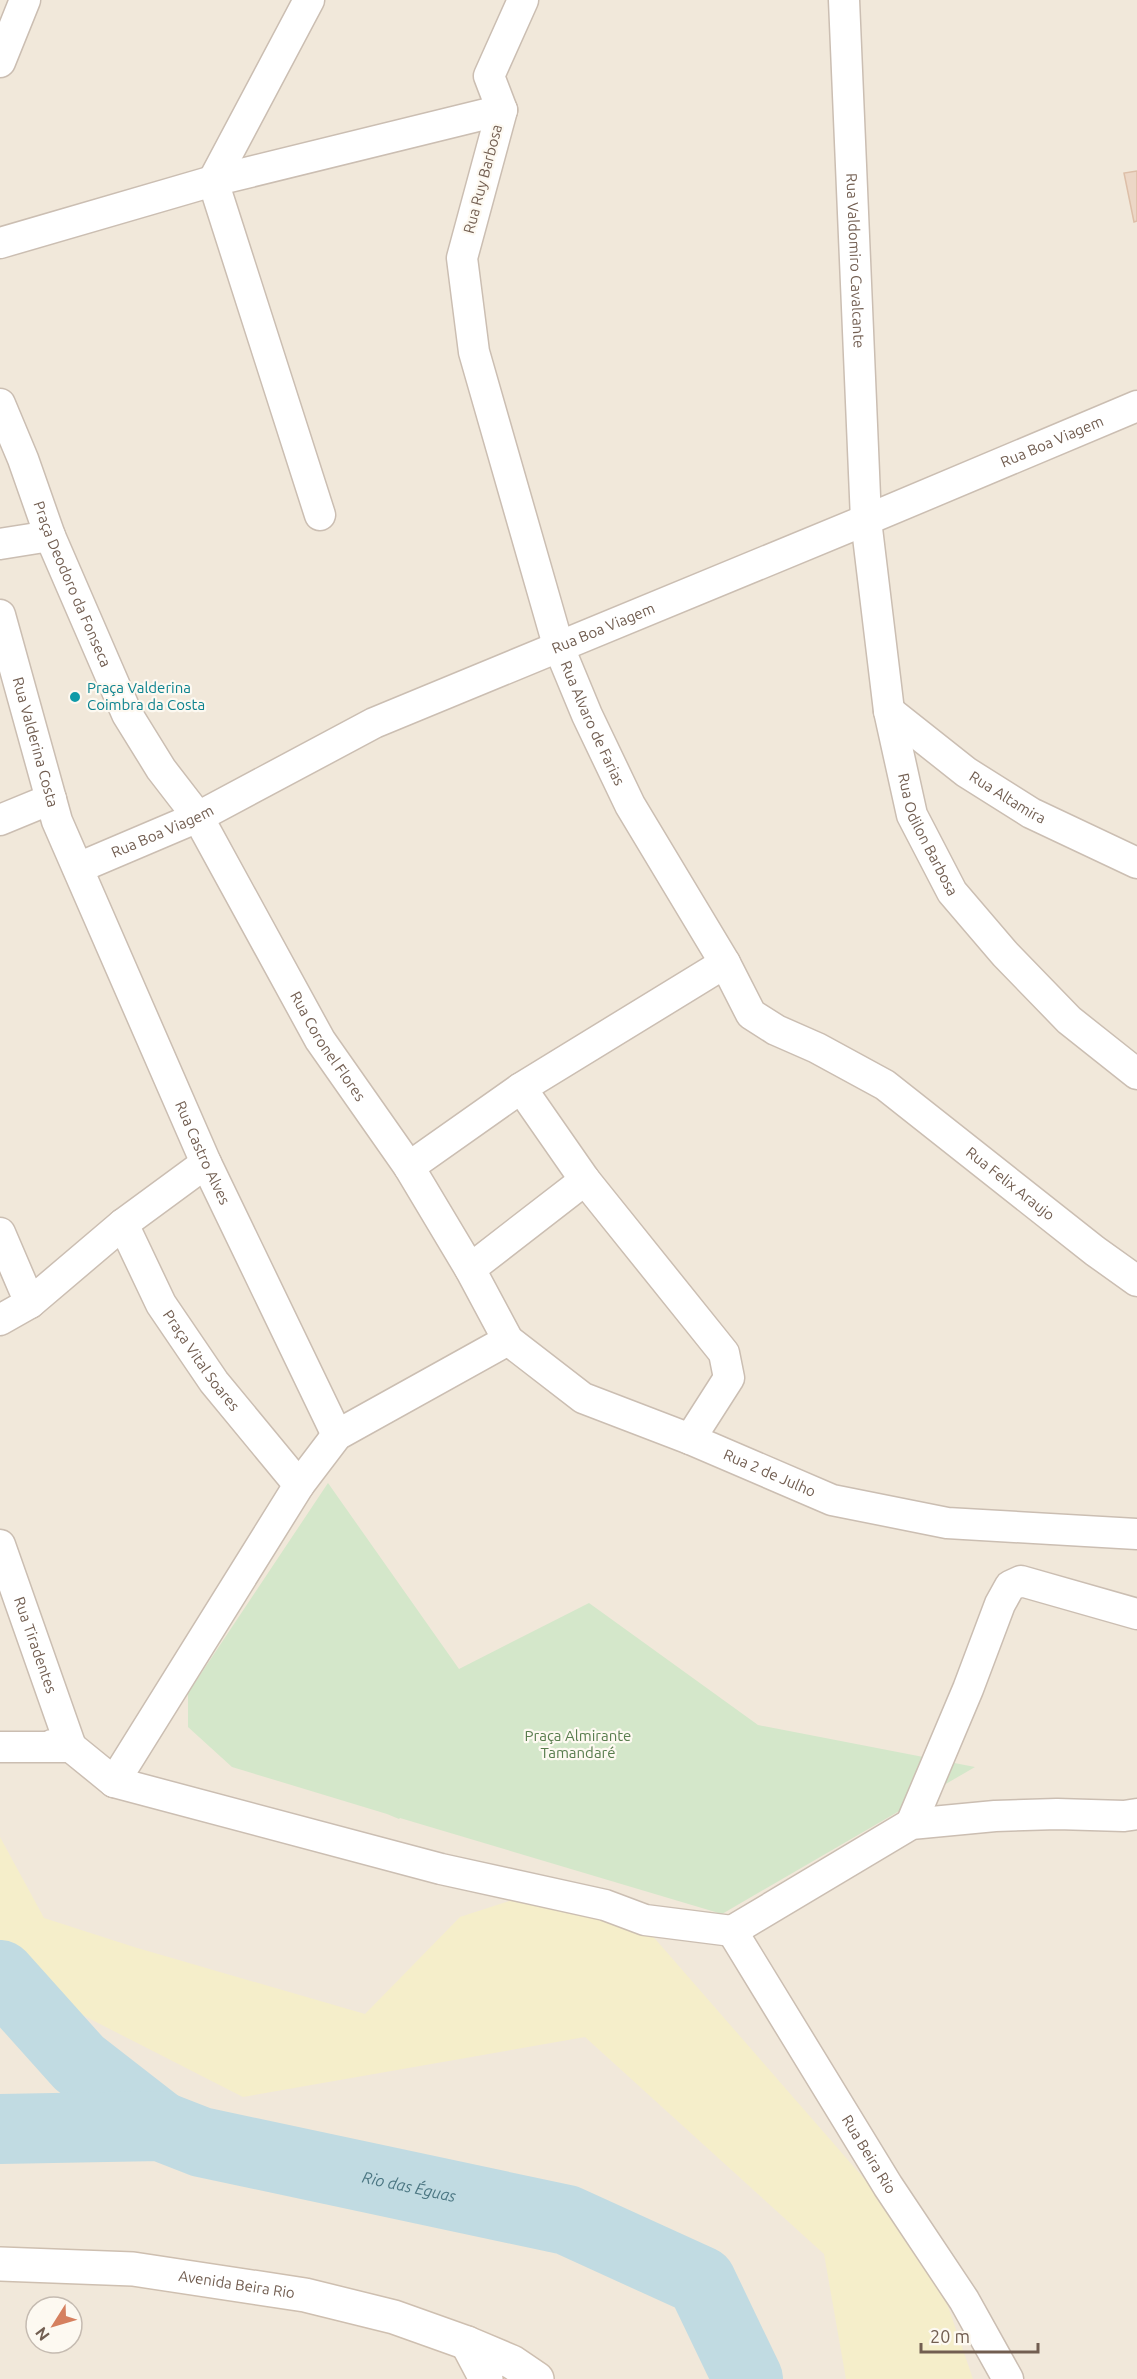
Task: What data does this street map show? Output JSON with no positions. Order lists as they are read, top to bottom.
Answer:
{
  "streets": {
    "street": [
      "Rua Ruy Barbosa",
      "Rua Valdomiro Cavalcante",
      "Rua Boa Viagem",
      "Praça Deodoro da Fonseca",
      "Rua Alvaro de Farias",
      "Rua Valderina Costa",
      "Rua Altamira",
      "Rua Odilon Barbosa",
      "Rua Coronel Flores",
      "Rua Castro Alves",
      "Rua Felix Araujo",
      "Praça Vital Soares",
      "Rua 2 de Julho",
      "Rua Tiradentes",
      "Rua Beira Rio",
      "Avenida Beira Rio"
    ]
  },
  "crossings": [
    ["Rua Ruy Barbosa", "Rua Alvaro de Farias"],
    ["Rua Valdomiro Cavalcante", "Rua Boa Viagem"],
    ["Rua Valdomiro Cavalcante", "Rua Odilon Barbosa"],
    ["Rua Boa Viagem", "Praça Deodoro da Fonseca"],
    ["Rua Boa Viagem", "Rua Alvaro de Farias"],
    ["Rua Boa Viagem", "Rua Valderina Costa"],
    ["Rua Boa Viagem", "Rua Odilon Barbosa"],
    ["Rua Boa Viagem", "Rua Coronel Flores"],
    ["Rua Boa Viagem", "Rua Castro Alves"],
    ["Praça Deodoro da Fonseca", "Rua Coronel Flores"],
    ["Rua Alvaro de Farias", "Rua Felix Araujo"],
    ["Rua Valderina Costa", "Rua Castro Alves"],
    ["Rua Altamira", "Rua Odilon Barbosa"],
    ["Rua Coronel Flores", "Rua 2 de Julho"]
  ],
  "water": ["Rio das Éguas"],
  "parks": ["Praça Almirante Tamandaré"],
  "places": ["Praça Valderina Coimbra da Costa"],
  "scale_bar": "20 m",
  "north": "bottom left"
}
